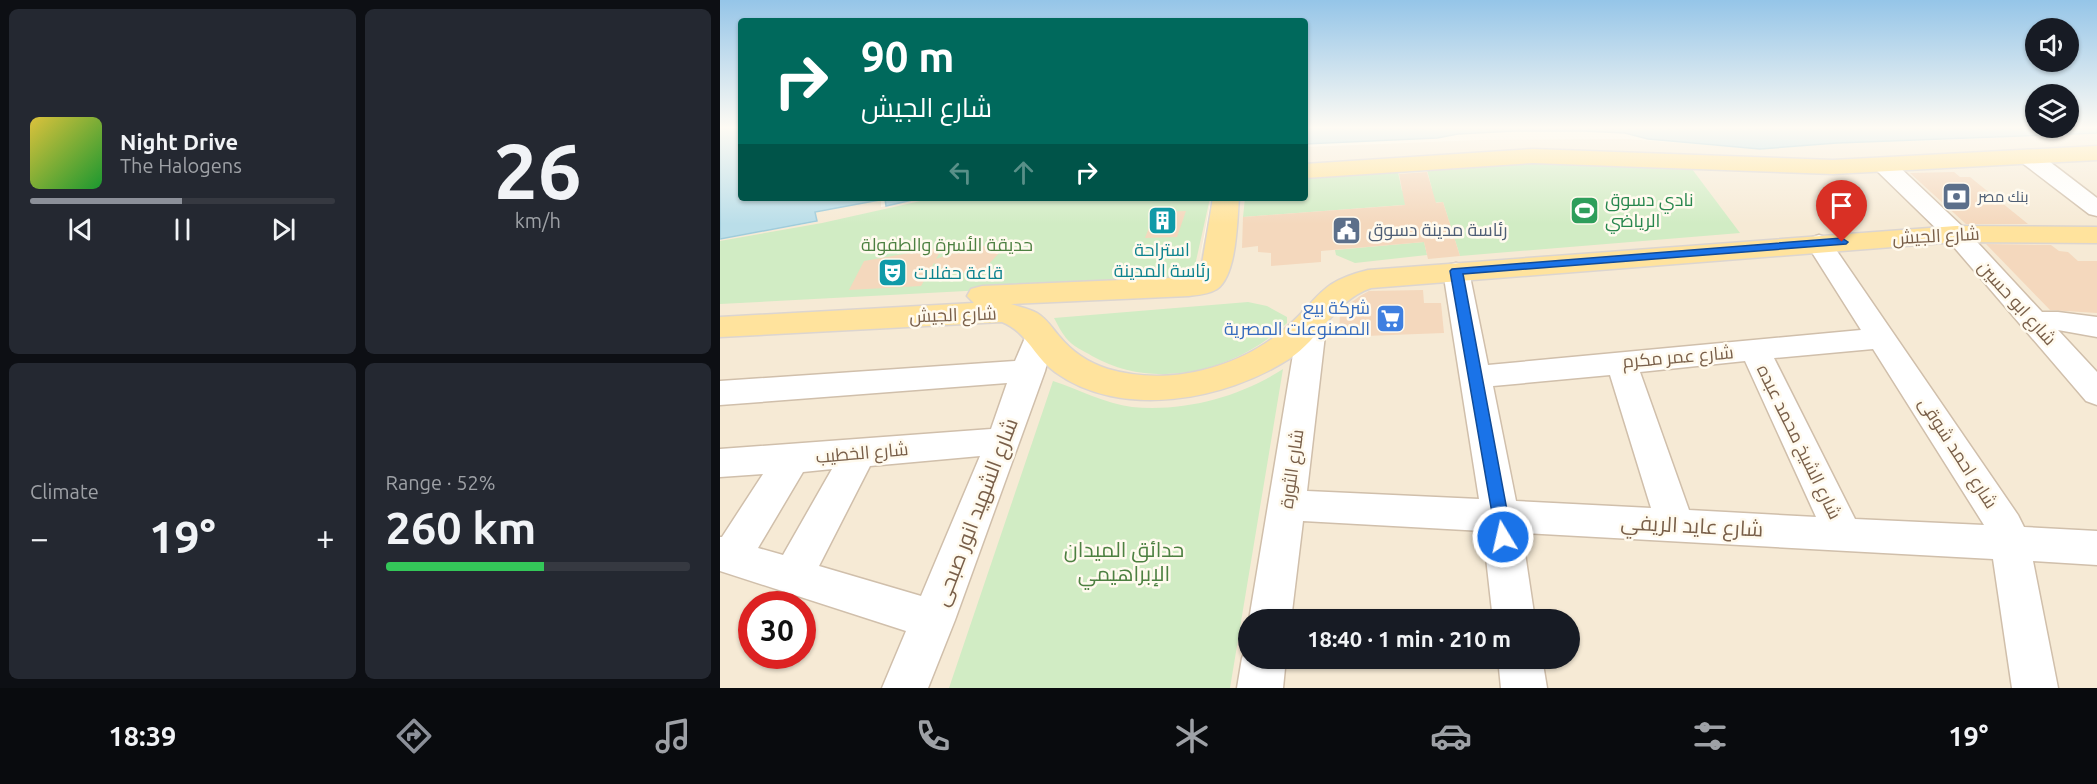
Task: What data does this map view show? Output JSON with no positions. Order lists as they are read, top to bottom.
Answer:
{
  "streets": {
    "main road": ["شارع الجيش"],
    "street": [
      "شارع ابو حسين",
      "شارع عمر مكرم",
      "شارع الشيخ محمد عبده",
      "شارع الخطيب",
      "شارع احمد شوقى",
      "شارع الثورة",
      "شارع الشهيد انور صبحى",
      "شارع عايد الريفي"
    ]
  },
  "crossings": [
    ["شارع الجيش", "شارع ابو حسين"],
    ["شارع الجيش", "شارع احمد شوقى"],
    ["شارع الجيش", "شارع الثورة"],
    ["شارع الجيش", "شارع الشهيد انور صبحى"],
    ["شارع عمر مكرم", "شارع الشيخ محمد عبده"],
    ["شارع عمر مكرم", "شارع احمد شوقى"],
    ["شارع الشيخ محمد عبده", "شارع عايد الريفي"],
    ["شارع الخطيب", "شارع الشهيد انور صبحى"],
    ["شارع احمد شوقى", "شارع عايد الريفي"],
    ["شارع الثورة", "شارع عايد الريفي"]
  ],
  "parks": ["حديقة الأسرة والطفولة", "حدائق الميدان الإبراهيمي"],
  "places": {
    "bank": ["بنك مصر"],
    "sports": ["نادي دسوق الرياضي"],
    "building": ["استراحة رئاسة المدينة"],
    "public building": ["رئاسة مدينة دسوق"],
    "theatre": ["قاعة حفلات"],
    "supermarket": ["شركة بيع المصنوعات المصرية"]
  },
  "page": {
    "tile": [
      ["26", "km/h"],
      "Climate",
      ["Range · 52%", "260 km"]
    ],
    "turn": ["90 m", "شارع الجيش"],
    "song": ["Night Drive", "The Halogens"],
    "heat": ["−", "19°", "+"],
    "limit": "30",
    "trip": "18:40 · 1 min · 210 m",
    "tabs": ["18:39", "19°"]
  }
}
